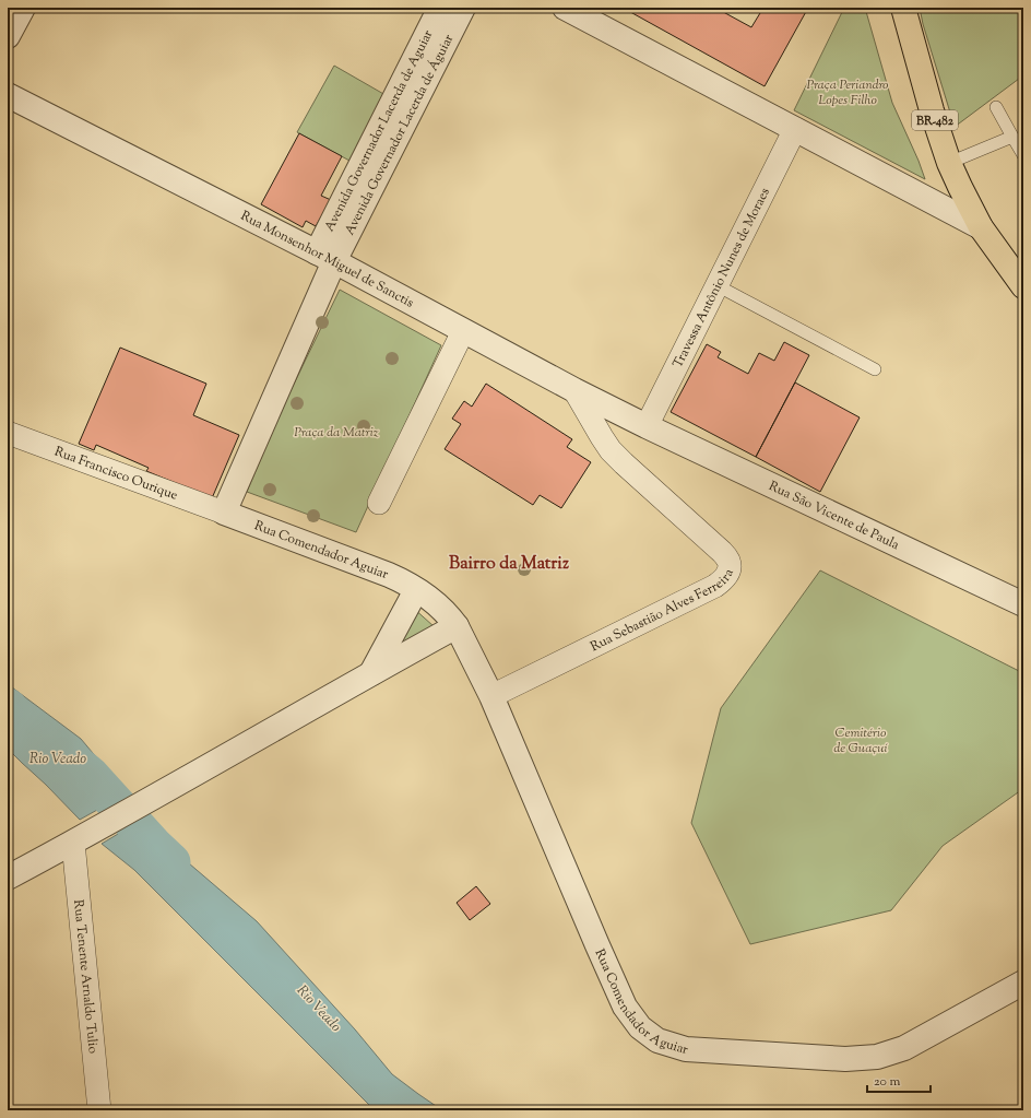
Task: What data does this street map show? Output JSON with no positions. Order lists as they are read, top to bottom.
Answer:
{
  "streets": {
    "highway": ["BR-482"],
    "street": [
      "Avenida Governador Lacerda de Aguiar",
      "Avenida Governador Lacerda de Águiar",
      "Rua Monsenhor Miguel de Sanctis",
      "Travessa Antônio Nunes de Moraes",
      "Rua Francisco Ourique",
      "Rua São Vicente de Paula",
      "Rua Comendador Aguiar",
      "Rua Sebastião Alves Ferreira",
      "Rua Tenente Arnaldo Tulio"
    ]
  },
  "crossings": [
    ["Avenida Governador Lacerda de Aguiar", "Avenida Governador Lacerda de Águiar"],
    ["Avenida Governador Lacerda de Aguiar", "Rua Monsenhor Miguel de Sanctis"],
    ["Avenida Governador Lacerda de Águiar", "Rua Monsenhor Miguel de Sanctis"],
    ["Rua Monsenhor Miguel de Sanctis", "Travessa Antônio Nunes de Moraes"],
    ["Rua Monsenhor Miguel de Sanctis", "Rua São Vicente de Paula"],
    ["Rua Monsenhor Miguel de Sanctis", "Rua Sebastião Alves Ferreira"],
    ["Travessa Antônio Nunes de Moraes", "Rua São Vicente de Paula"],
    ["Rua Francisco Ourique", "Rua Comendador Aguiar"],
    ["Rua Comendador Aguiar", "Rua Sebastião Alves Ferreira"]
  ],
  "districts": ["Bairro da Matriz"],
  "water": ["Rio Veado"],
  "parks": ["Praça Periandro Lopes Filho", "Praça da Matriz", "Cemitério de Guaçuí"],
  "scale_bar": "20 m"
}
